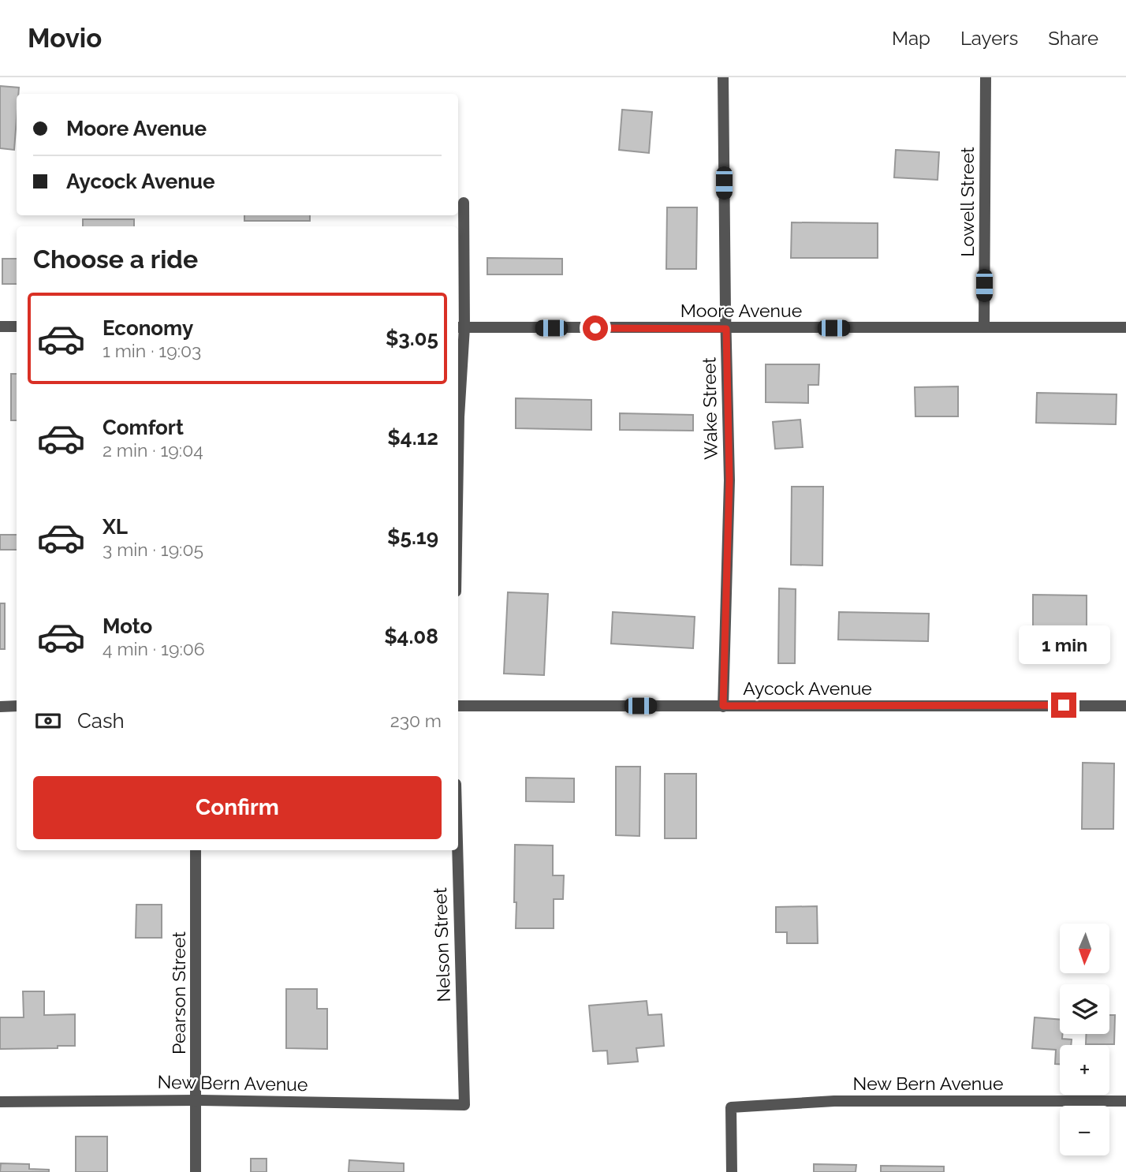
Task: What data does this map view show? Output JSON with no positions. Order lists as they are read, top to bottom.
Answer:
{
  "streets": {
    "street": [
      "Lowell Street",
      "Moore Avenue",
      "Wake Street",
      "Aycock Avenue",
      "Nelson Street",
      "Pearson Street",
      "New Bern Avenue"
    ]
  },
  "crossings": [
    ["Lowell Street", "Moore Avenue"],
    ["Moore Avenue", "Wake Street"],
    ["Wake Street", "Aycock Avenue"],
    ["Nelson Street", "New Bern Avenue"],
    ["Pearson Street", "New Bern Avenue"]
  ],
  "north": "bottom",
  "page": {
    "header": "Movio",
    "nav": ["Map", "Layers", "Share"],
    "banner": ["Moore Avenue", "Aycock Avenue"],
    "heading": "Choose a ride",
    "list": [
      {
        "name": "Economy",
        "note": "1 min · 19:03",
        "value": "$3.05"
      },
      {
        "name": "Comfort",
        "note": "2 min · 19:04",
        "value": "$4.12"
      },
      {
        "name": "XL",
        "note": "3 min · 19:05",
        "value": "$5.19"
      },
      {
        "name": "Moto",
        "note": "4 min · 19:06",
        "value": "$4.08"
      }
    ],
    "bubble": "1 min",
    "pay": ["Cash", "230 m"],
    "buttons": "Confirm",
    "map_buttons": ["+", "−"]
  }
}
